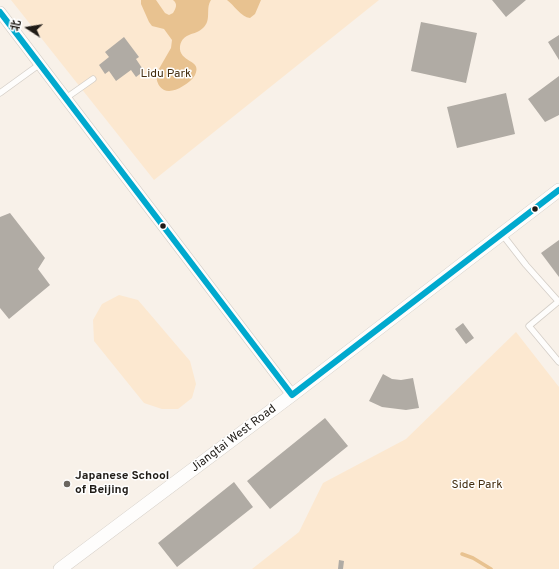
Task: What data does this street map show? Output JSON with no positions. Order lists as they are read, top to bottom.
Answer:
{
  "streets": {
    "street": ["Jiangtai West Road"]
  },
  "parks": ["Lidu Park", "Side Park"],
  "places": ["Japanese School of Beijing"],
  "north": "left"
}
